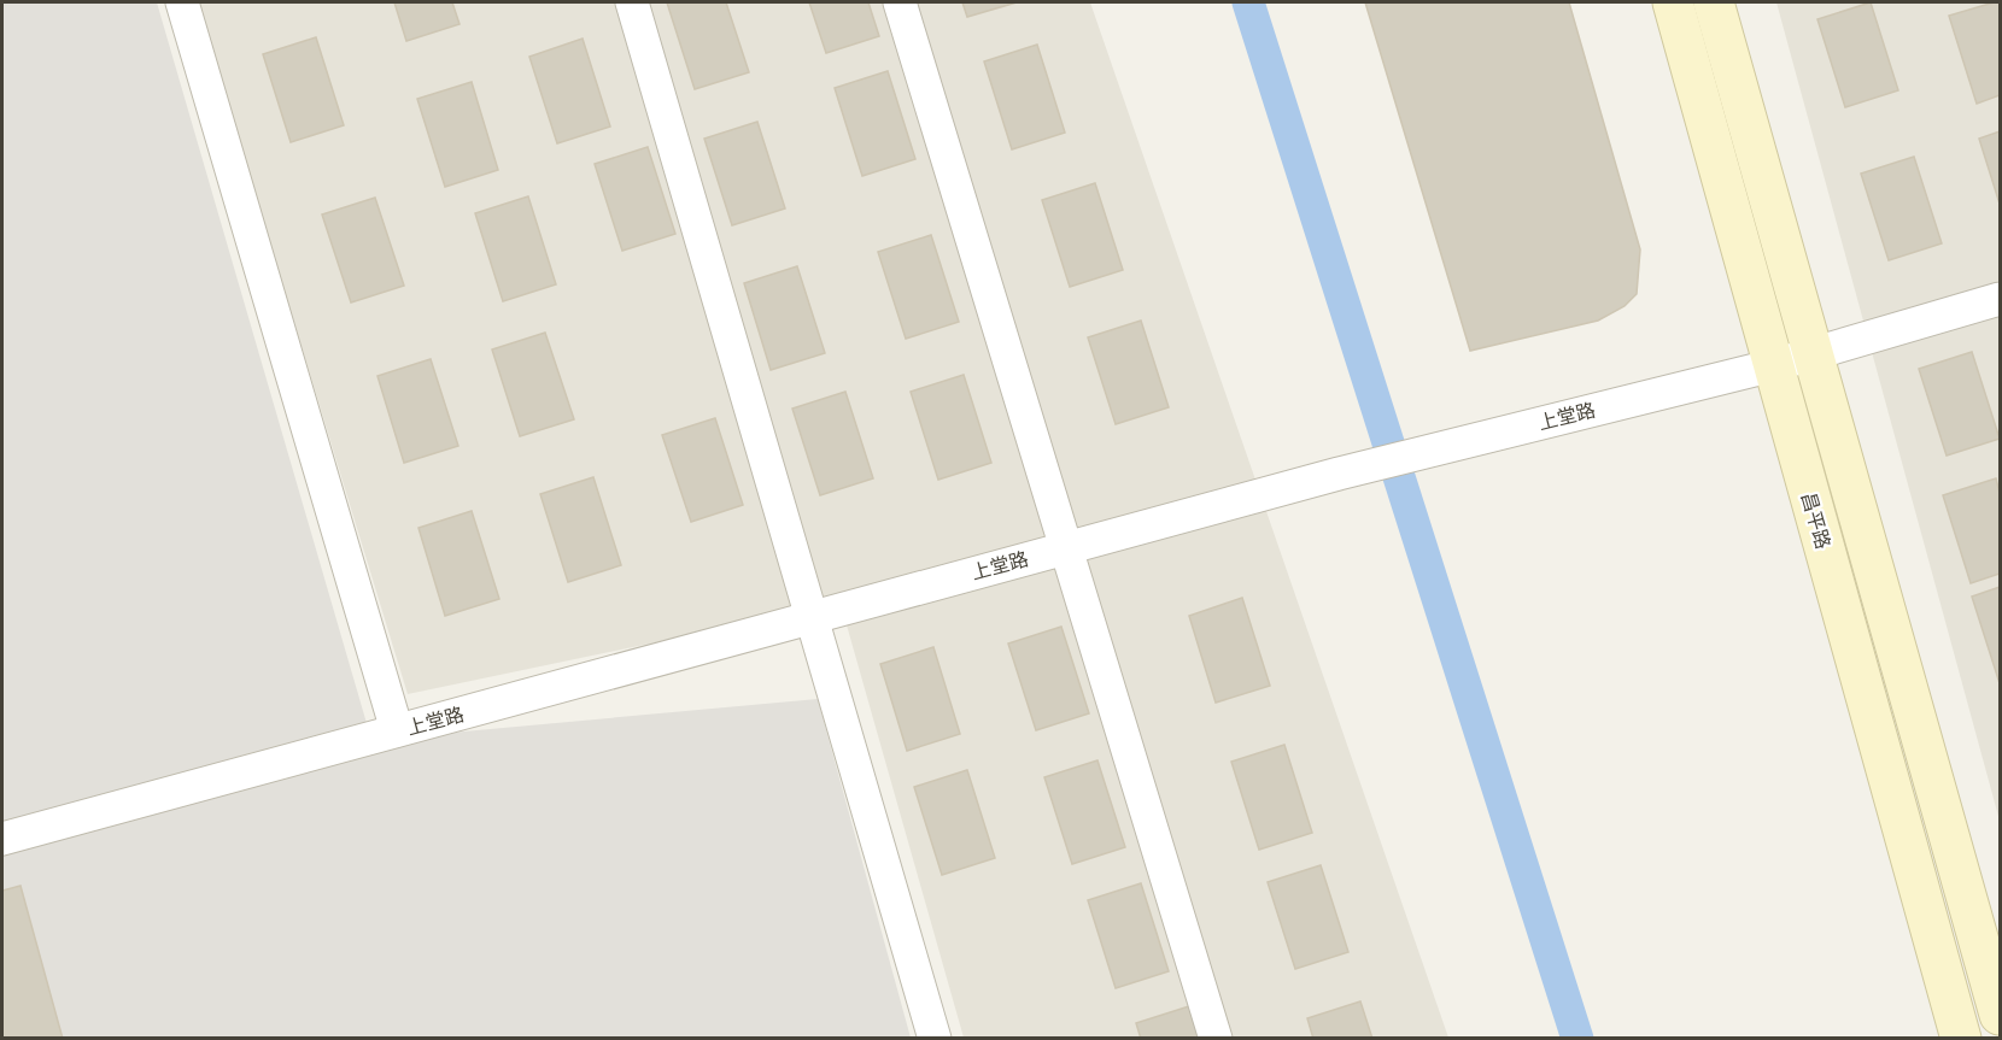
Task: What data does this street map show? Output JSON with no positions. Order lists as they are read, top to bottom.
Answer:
{
  "streets": {
    "main road": ["昌平路"],
    "street": ["上堂路"]
  },
  "crossings": [
    ["上堂路", "昌平路"]
  ]
}
